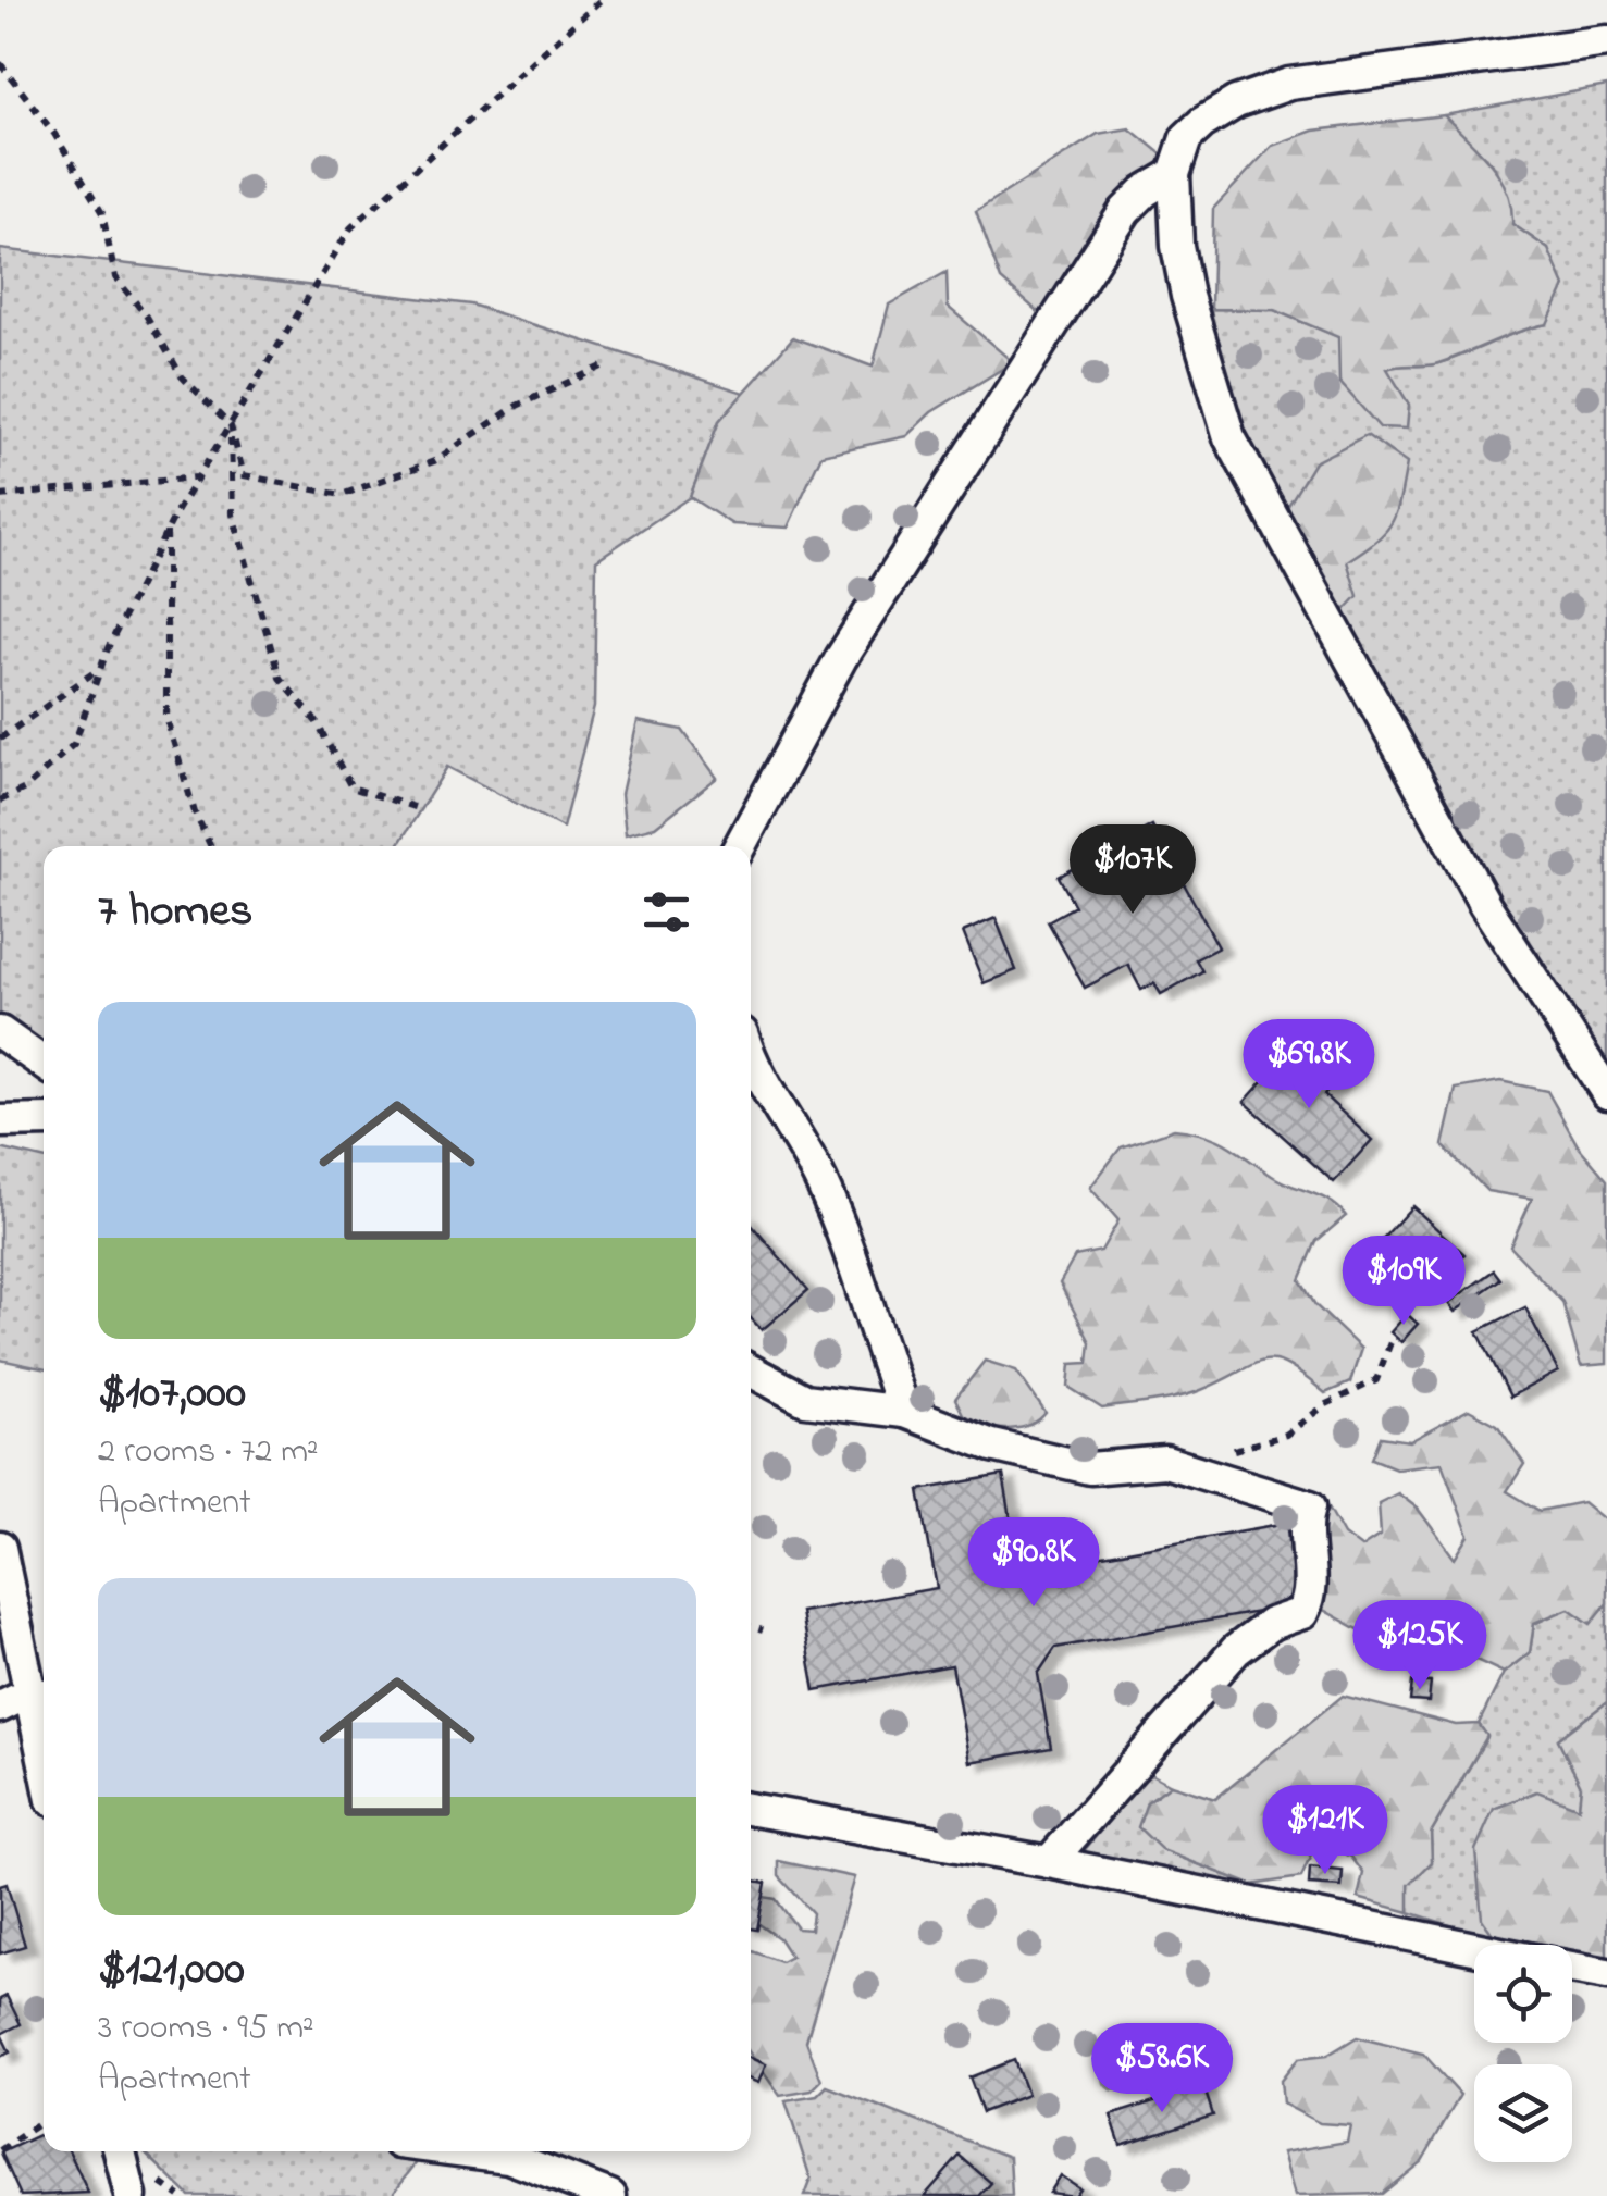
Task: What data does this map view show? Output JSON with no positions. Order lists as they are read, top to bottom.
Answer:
{
  "page": {
    "price": [
      "$107K",
      "$69.8K",
      "$109K",
      "$90.8K",
      "$125K",
      "$121K",
      "$58.6K"
    ],
    "heading": "7 homes",
    "list": [
      {
        "name": "$107,000",
        "note": "2 rooms · 72 m² · Apartment"
      },
      {
        "name": "$121,000",
        "note": "3 rooms · 95 m² · Apartment"
      }
    ]
  }
}
